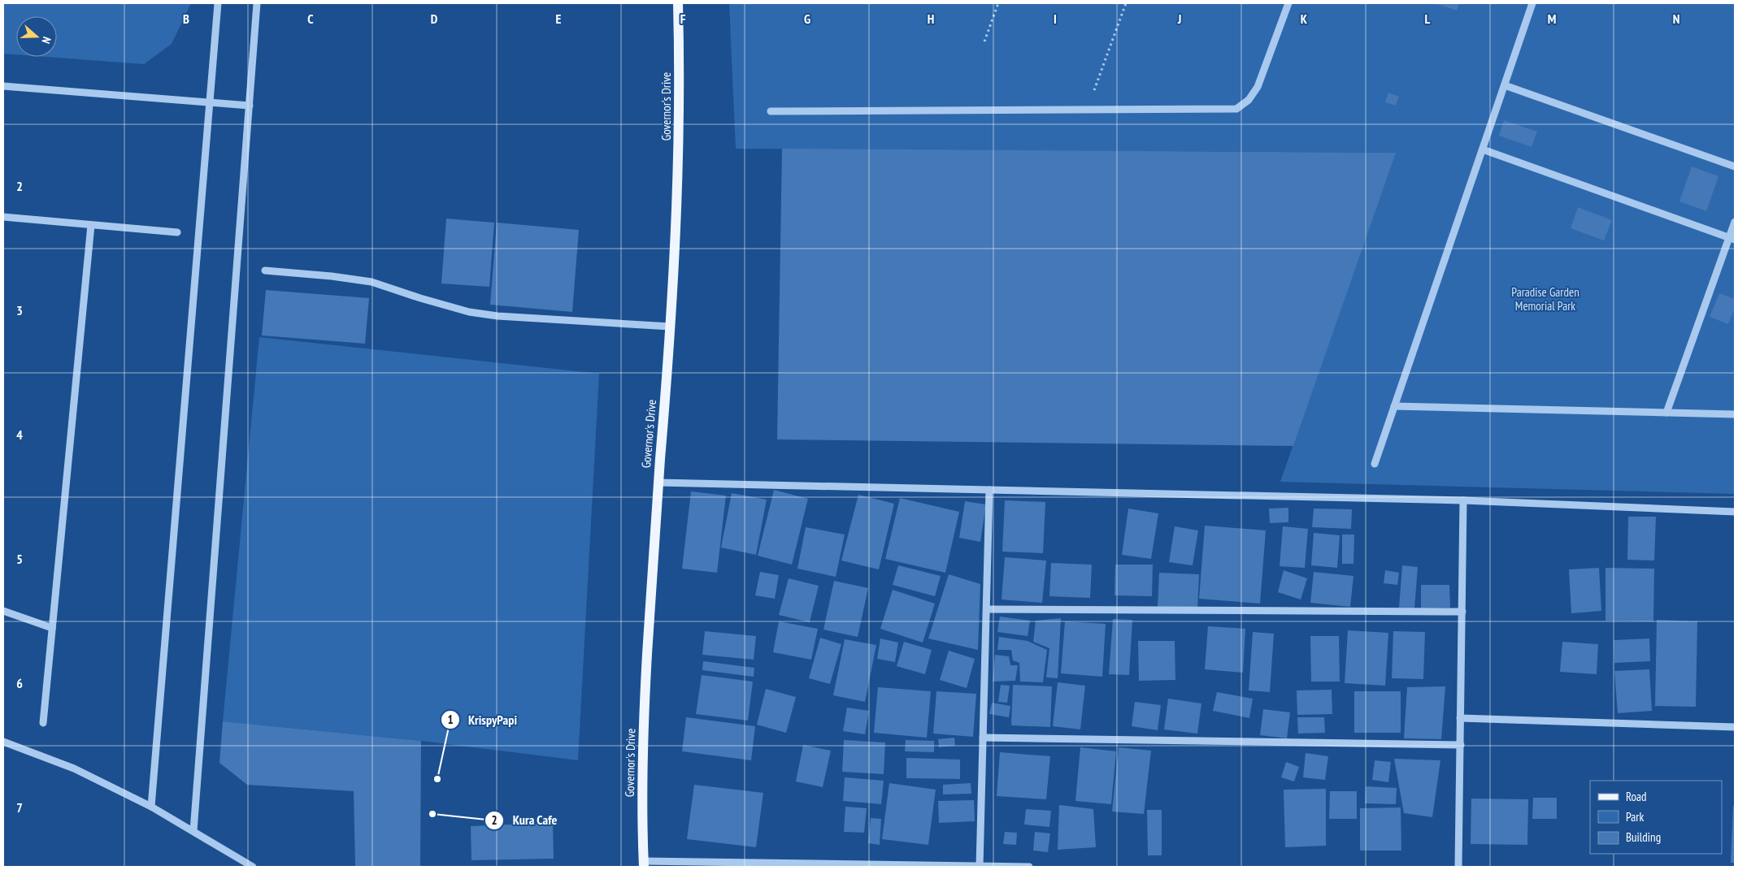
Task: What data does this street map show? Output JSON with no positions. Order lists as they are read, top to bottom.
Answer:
{
  "streets": {
    "main road": ["Governor's Drive"]
  },
  "parks": ["Paradise Garden Memorial Park"],
  "places": ["KrispyPapi", "Kura Cafe"],
  "legend": ["Road", "Park", "Building"],
  "north": "right",
  "grid": {
    "columns": [
      "B",
      "C",
      "D",
      "E",
      "F",
      "G",
      "H",
      "I",
      "J",
      "K",
      "L",
      "M",
      "N"
    ],
    "rows": [
      "2",
      "3",
      "4",
      "5",
      "6",
      "7"
    ]
  }
}
